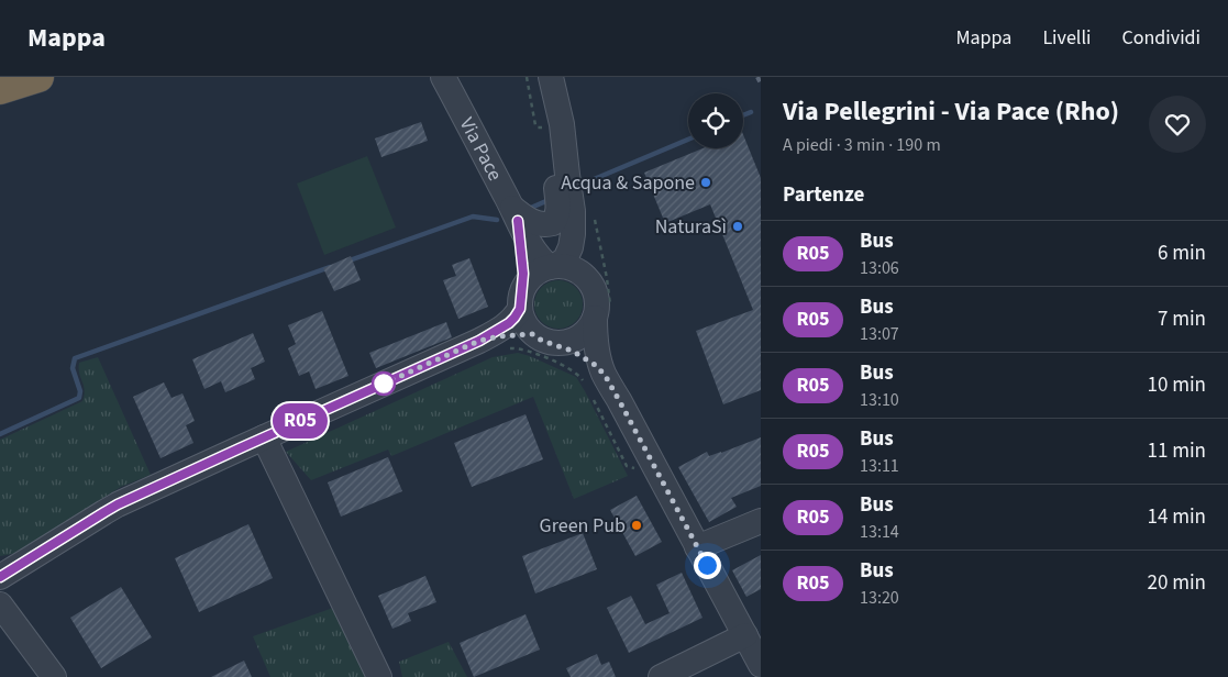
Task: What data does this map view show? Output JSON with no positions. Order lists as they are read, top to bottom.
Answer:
{
  "streets": {
    "street": ["Via Pace"]
  },
  "places": ["Acqua & Sapone", "NaturaSì", "Green Pub"],
  "lines": ["bus line R05"],
  "page": {
    "header": "Mappa",
    "nav": ["Mappa", "Livelli", "Condividi"],
    "on_map": "R05",
    "heading": [
      ["Via Pellegrini - Via Pace (Rho)", "A piedi · 3 min · 190 m"],
      "Partenze"
    ],
    "list": [
      {
        "mark": "R05",
        "name": "Bus",
        "note": "13:06",
        "value": "6 min"
      },
      {
        "mark": "R05",
        "name": "Bus",
        "note": "13:07",
        "value": "7 min"
      },
      {
        "mark": "R05",
        "name": "Bus",
        "note": "13:10",
        "value": "10 min"
      },
      {
        "mark": "R05",
        "name": "Bus",
        "note": "13:11",
        "value": "11 min"
      },
      {
        "mark": "R05",
        "name": "Bus",
        "note": "13:14",
        "value": "14 min"
      },
      {
        "mark": "R05",
        "name": "Bus",
        "note": "13:20",
        "value": "20 min"
      }
    ]
  }
}
